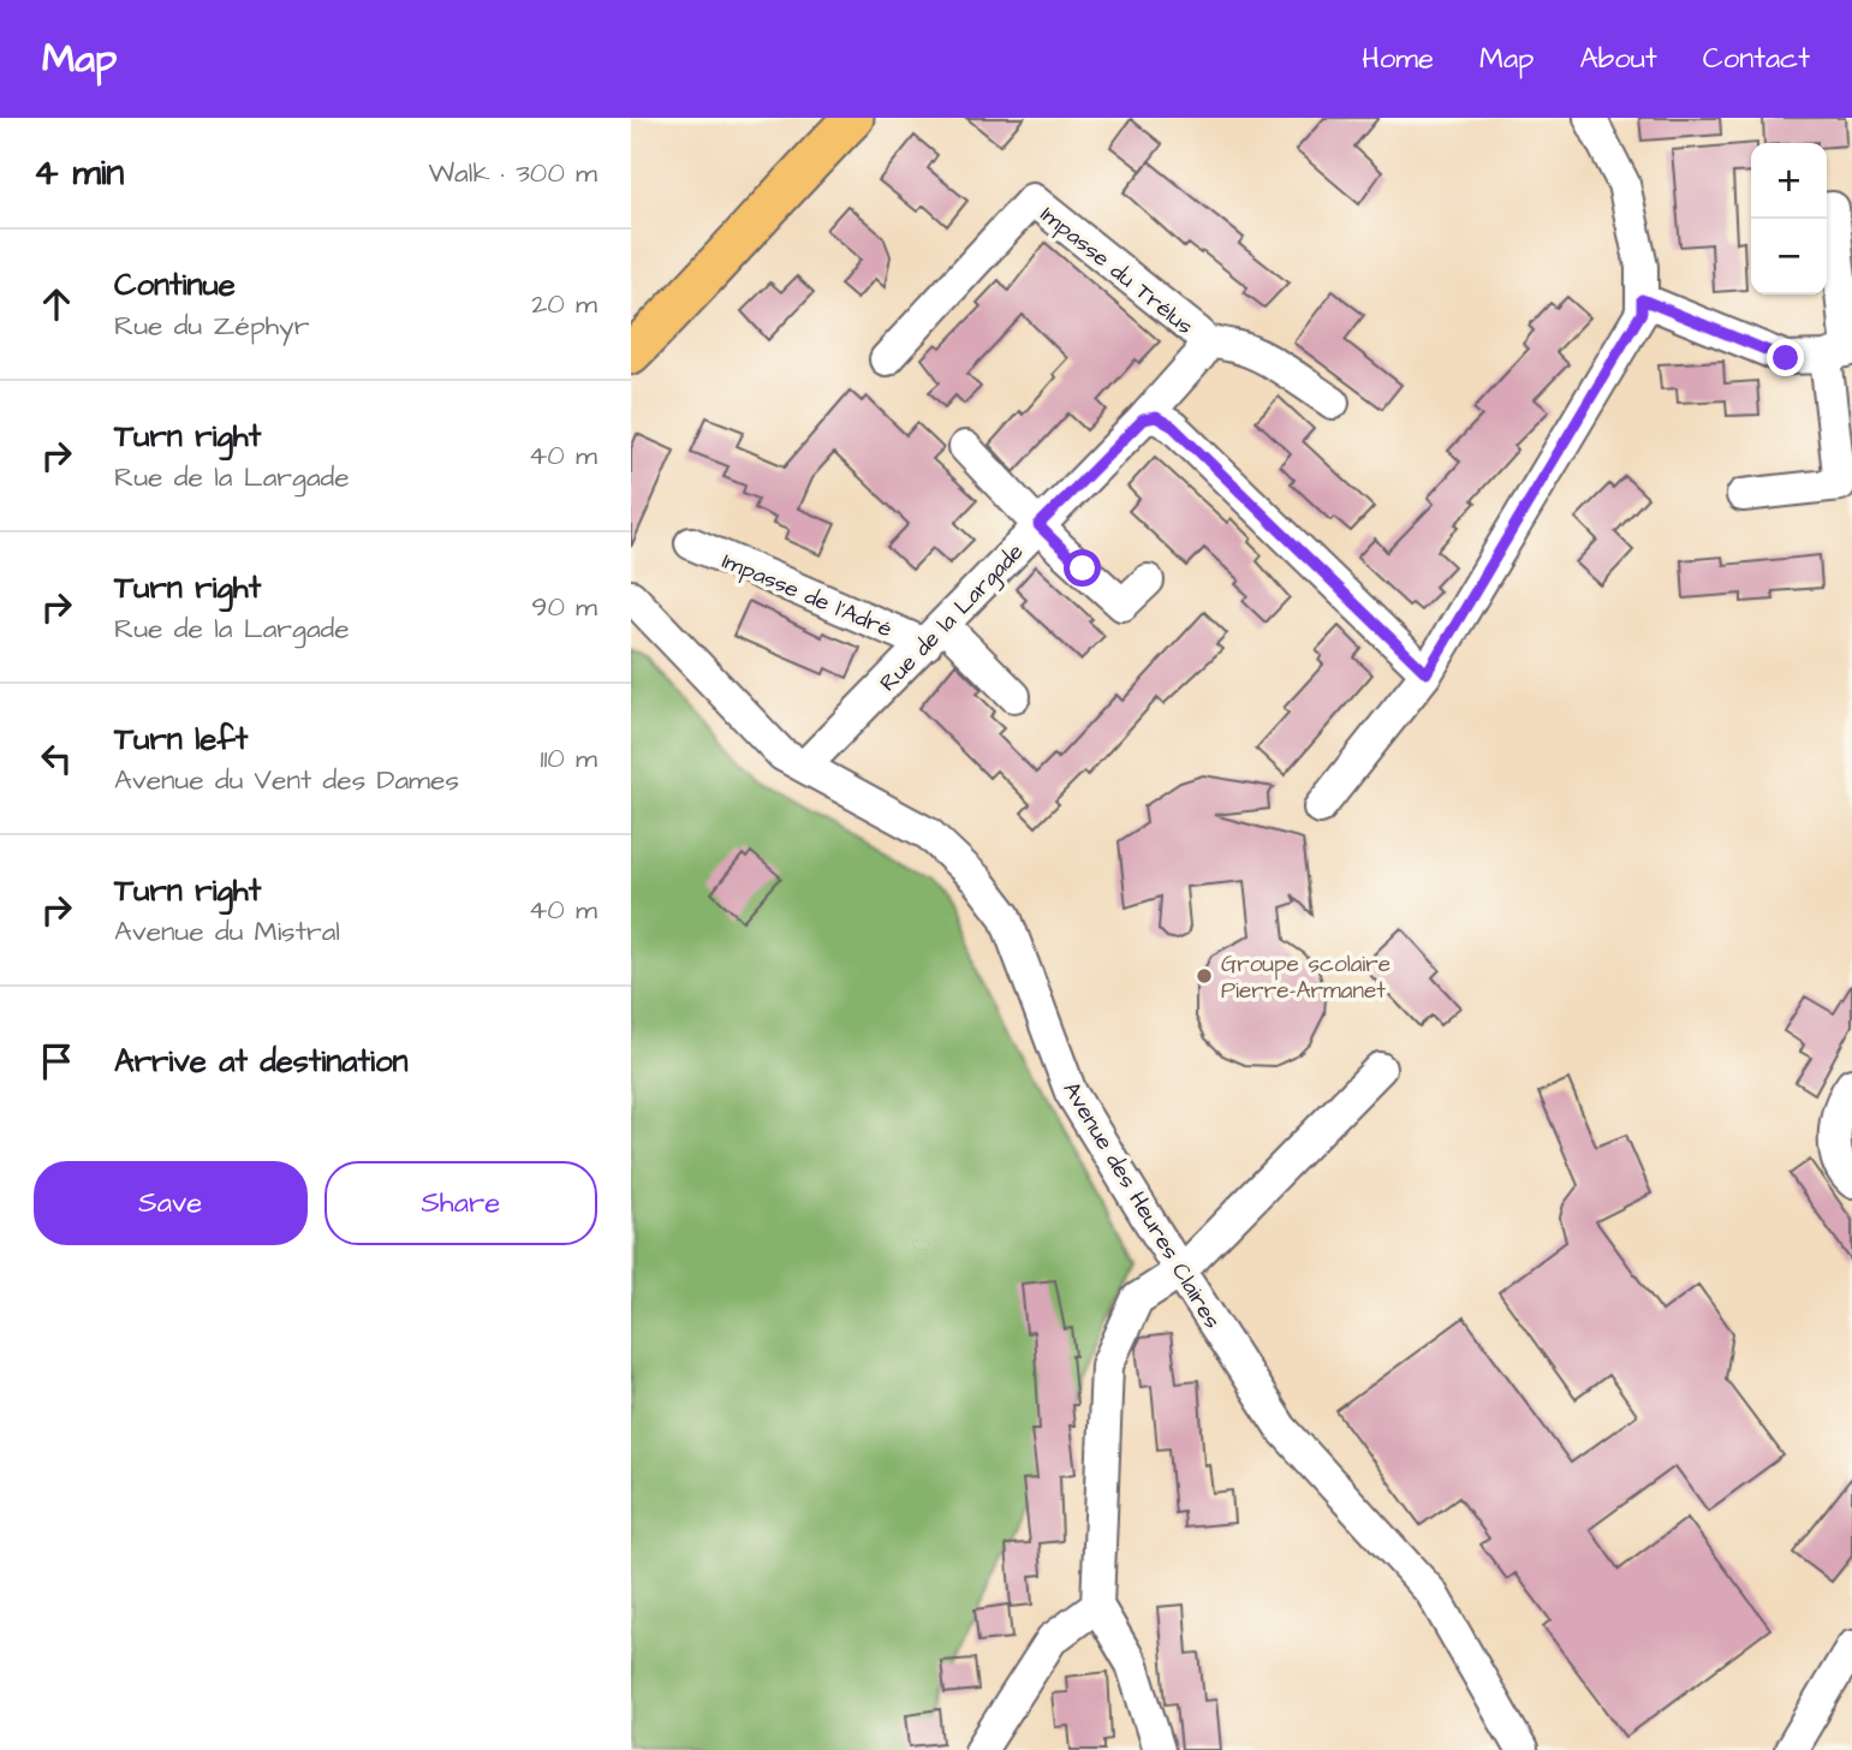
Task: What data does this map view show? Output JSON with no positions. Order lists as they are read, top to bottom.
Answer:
{
  "streets": {
    "street": [
      "Impasse du Trélus",
      "Impasse de l'Adré",
      "Rue de la Largade",
      "Avenue des Heures Claires"
    ]
  },
  "crossings": [
    ["Impasse du Trélus", "Rue de la Largade"],
    ["Impasse de l'Adré", "Rue de la Largade"],
    ["Rue de la Largade", "Avenue des Heures Claires"]
  ],
  "places": ["Groupe scolaire Pierre-Armanet"],
  "page": {
    "header": "Map",
    "nav": [
      "Home",
      "Map",
      "About",
      "Contact"
    ],
    "heading": ["4 min", "Walk · 300 m"],
    "map_buttons": ["+", "−"],
    "list": [
      ["Continue", "Rue du Zéphyr", "20 m"],
      ["Turn right", "Rue de la Largade", "40 m"],
      ["Turn right", "Rue de la Largade", "90 m"],
      ["Turn left", "Avenue du Vent des Dames", "110 m"],
      ["Turn right", "Avenue du Mistral", "40 m"],
      "Arrive at destination"
    ],
    "buttons": ["Save", "Share"]
  }
}
